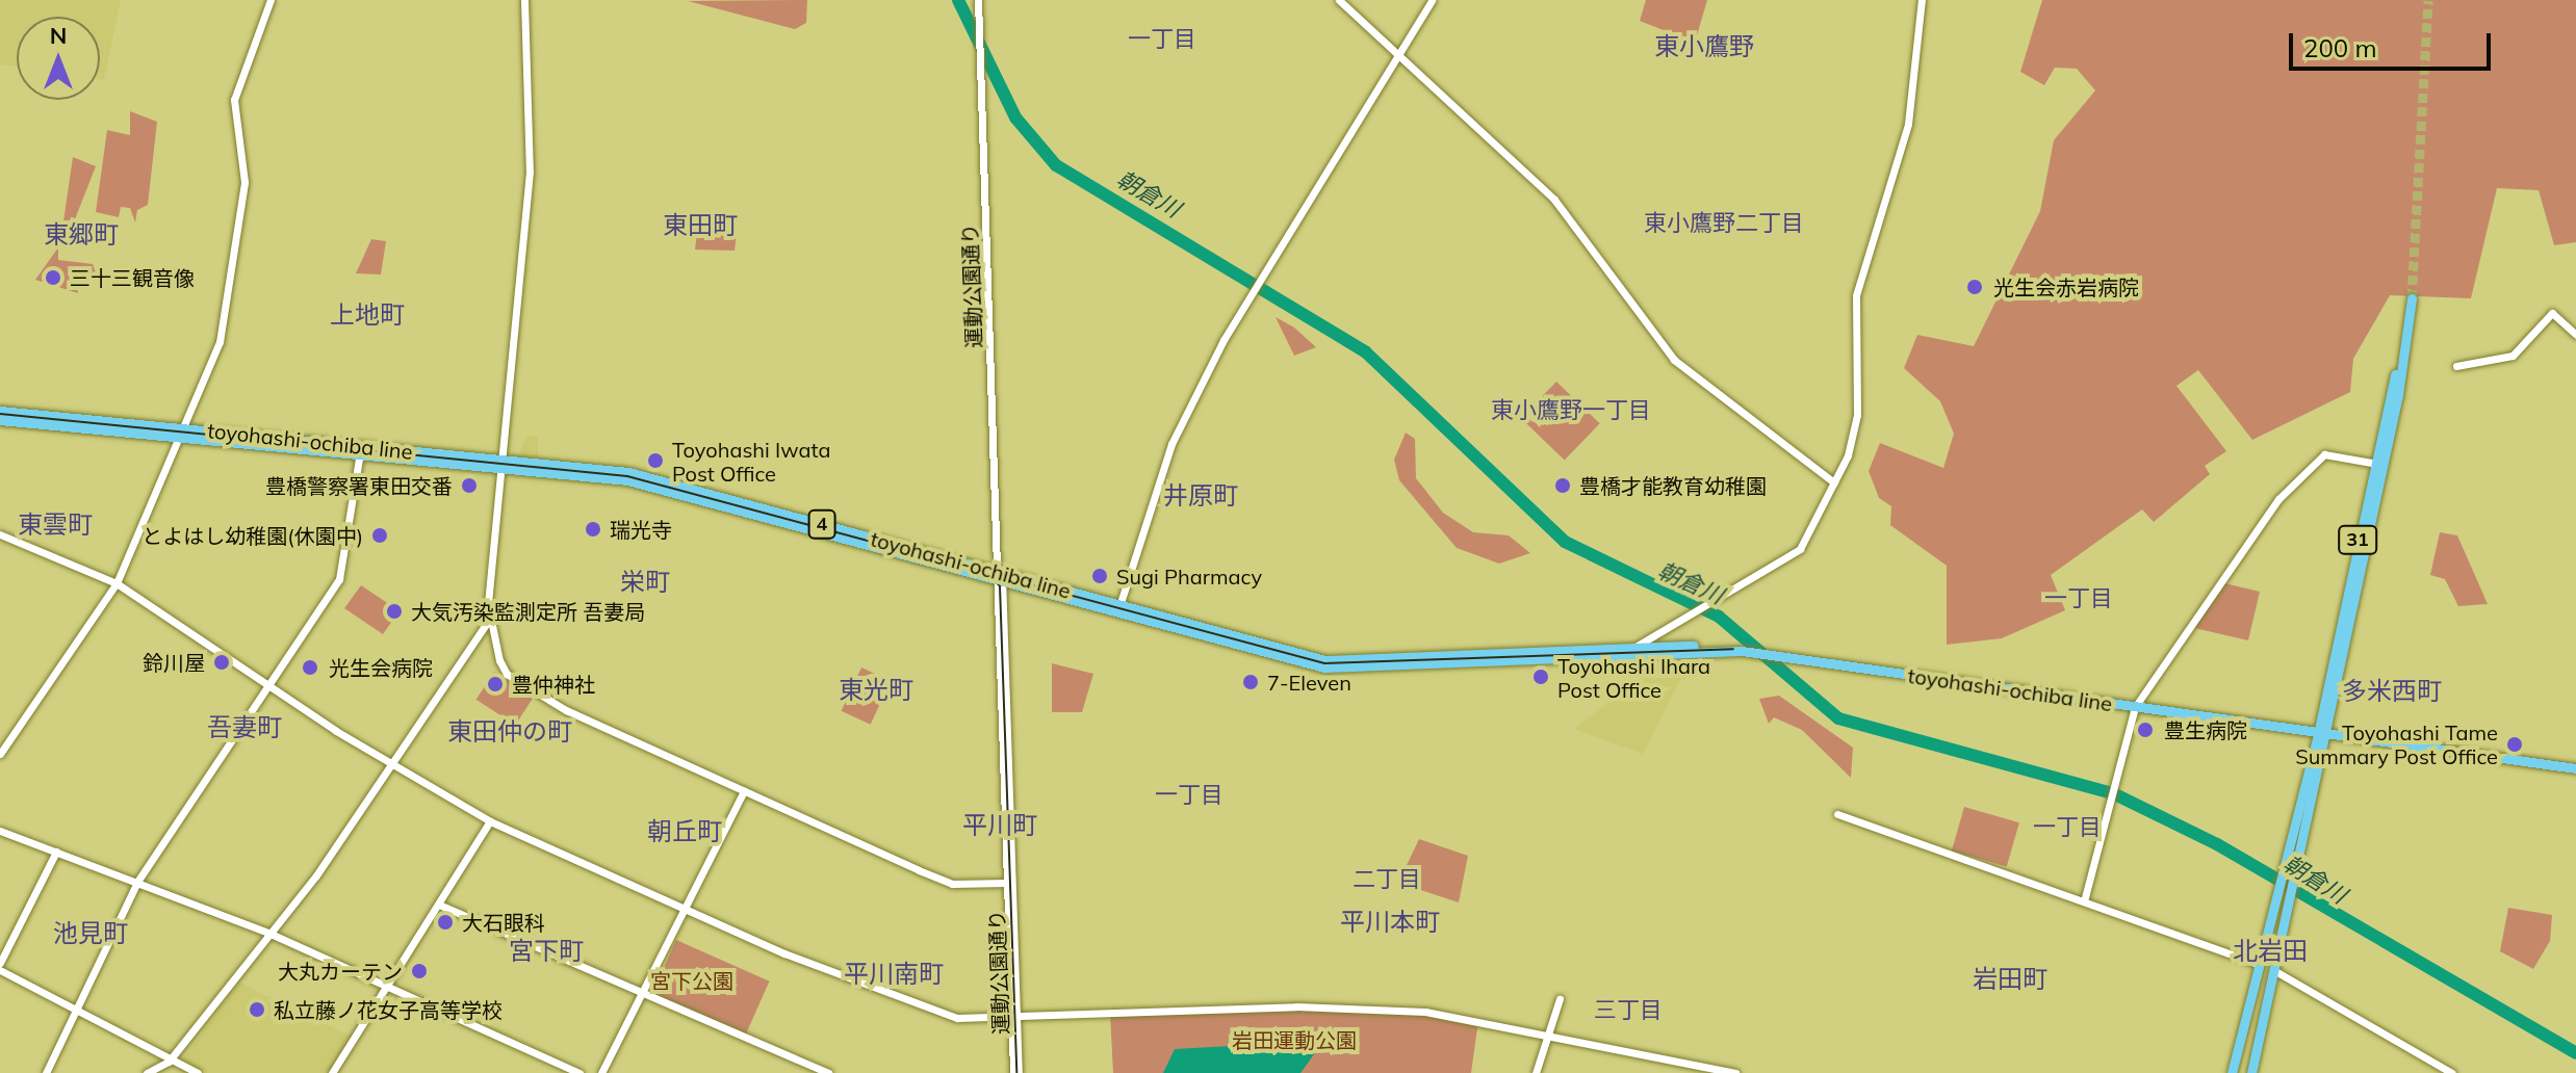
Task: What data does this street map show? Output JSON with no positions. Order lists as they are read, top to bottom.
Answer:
{
  "streets": {
    "main road": ["toyohashi-ochiba line", "4", "31"],
    "street": ["運動公園通り"]
  },
  "crossings": [
    ["運動公園通り", "toyohashi-ochiba line"],
    ["toyohashi-ochiba line", "31"]
  ],
  "districts": [
    "一丁目",
    "東小鷹野",
    "東小鷹野二丁目",
    "東田町",
    "東郷町",
    "上地町",
    "東小鷹野一丁目",
    "井原町",
    "東雲町",
    "栄町",
    "一丁目",
    "東光町",
    "多米西町",
    "吾妻町",
    "東田仲の町",
    "一丁目",
    "平川町",
    "一丁目",
    "朝丘町",
    "二丁目",
    "平川本町",
    "池見町",
    "宮下町",
    "北岩田",
    "平川南町",
    "岩田町",
    "三丁目"
  ],
  "water": ["朝倉川"],
  "parks": ["宮下公園", "岩田運動公園"],
  "places": [
    "三十三観音像",
    "光生会赤岩病院",
    "Toyohashi Iwata Post Office",
    "豊橋警察署東田交番",
    "豊橋才能教育幼稚園",
    "瑞光寺",
    "とよはし幼稚園(休園中)",
    "Sugi Pharmacy",
    "大気汚染監測定所 吾妻局",
    "鈴川屋",
    "光生会病院",
    "Toyohashi Ihara Post Office",
    "7-Eleven",
    "豊仲神社",
    "豊生病院",
    "Toyohashi Tame Summary Post Office",
    "大石眼科",
    "大丸カーテン",
    "私立藤ノ花女子高等学校"
  ],
  "scale_bar": "200 m",
  "north": "top"
}
